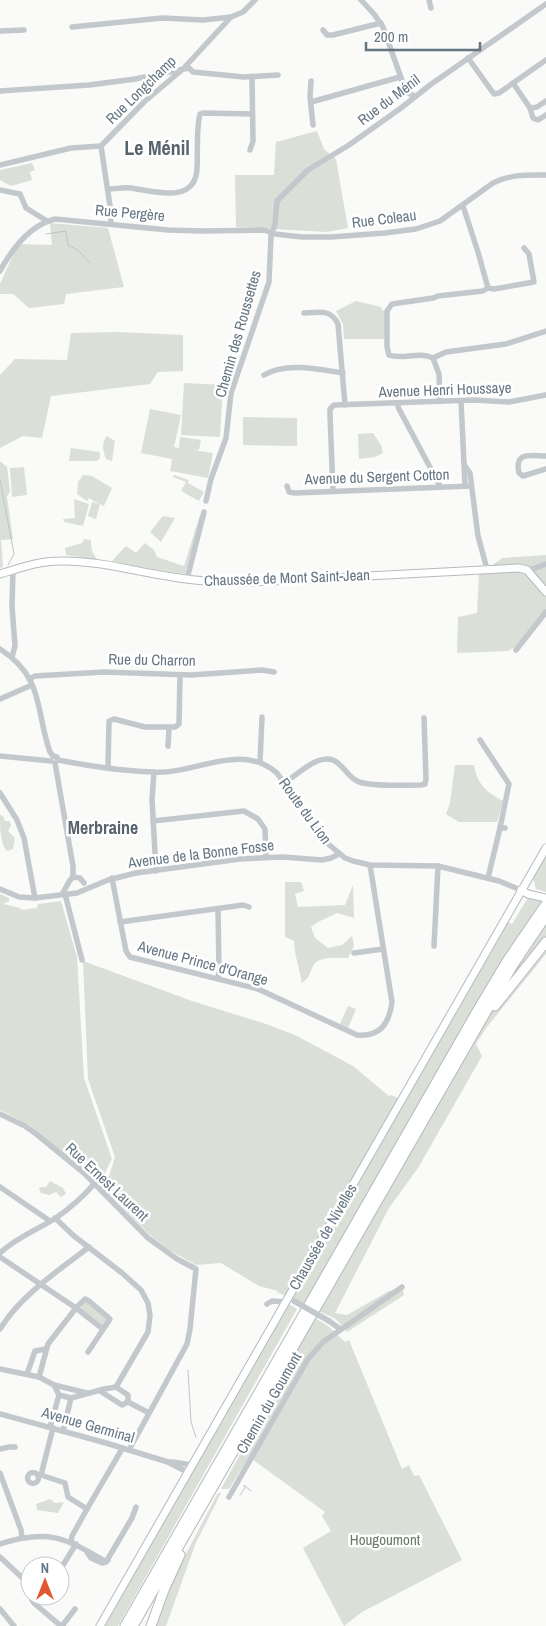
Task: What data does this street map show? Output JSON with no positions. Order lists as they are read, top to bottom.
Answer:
{
  "streets": {
    "main road": ["Chaussée de Mont Saint-Jean", "Route du Lion", "Chaussée de Nivelles"],
    "street": [
      "Rue Longchamp",
      "Rue du Ménil",
      "Rue Pergère",
      "Rue Coleau",
      "Chemin des Roussettes",
      "Avenue Henri Houssaye",
      "Avenue du Sergent Cotton",
      "Rue du Charron",
      "Avenue de la Bonne Fosse",
      "Avenue Prince d'Orange",
      "Rue Ernest Laurent",
      "Chemin du Goumont",
      "Avenue Germinal"
    ]
  },
  "crossings": [
    ["Rue Longchamp", "Rue Pergère"],
    ["Rue du Ménil", "Rue Pergère"],
    ["Rue du Ménil", "Rue Coleau"],
    ["Rue du Ménil", "Chemin des Roussettes"],
    ["Rue Pergère", "Rue Coleau"],
    ["Rue Pergère", "Chemin des Roussettes"],
    ["Rue Coleau", "Chemin des Roussettes"],
    ["Route du Lion", "Avenue de la Bonne Fosse"],
    ["Route du Lion", "Avenue Prince d'Orange"],
    ["Route du Lion", "Chaussée de Nivelles"],
    ["Avenue de la Bonne Fosse", "Avenue Prince d'Orange"],
    ["Chaussée de Nivelles", "Avenue Germinal"]
  ],
  "districts": ["Le Ménil", "Merbraine"],
  "parks": ["Hougoumont"],
  "scale_bar": "200 m",
  "north": "top"
}
